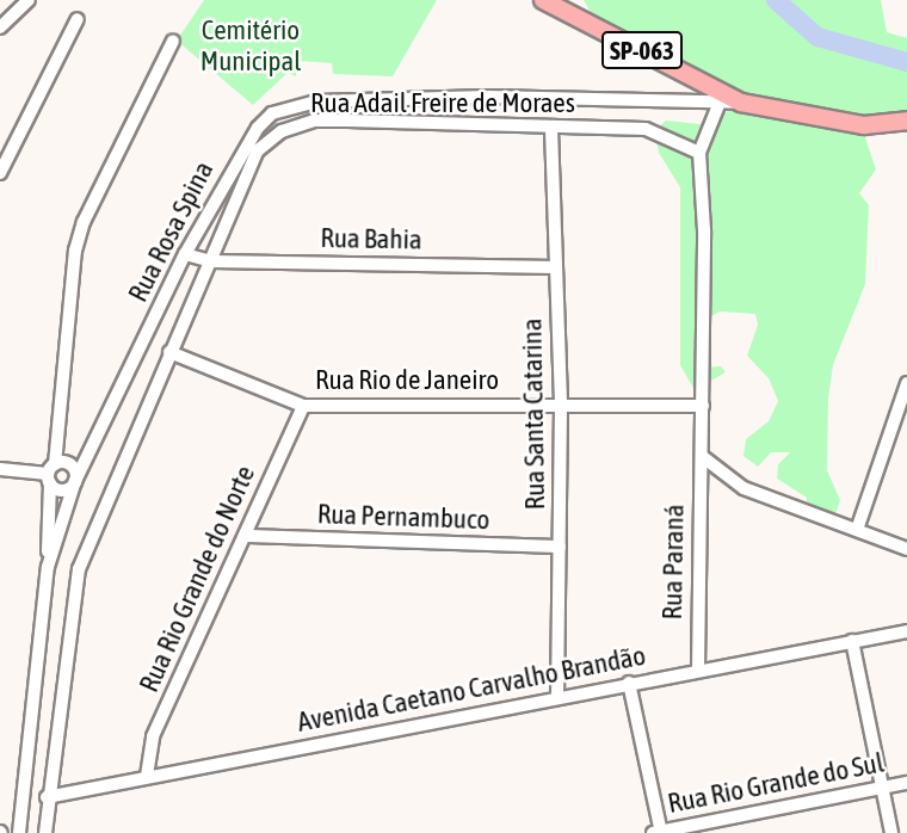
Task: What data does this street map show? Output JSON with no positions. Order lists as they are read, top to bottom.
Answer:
{
  "streets": {
    "main road": ["SP-063"],
    "street": [
      "Rua Adail Freire de Moraes",
      "Rua Rosa Spina",
      "Rua Bahia",
      "Rua Rio de Janeiro",
      "Rua Santa Catarina",
      "Rua Pernambuco",
      "Rua Paraná",
      "Rua Rio Grande do Norte",
      "Avenida Caetano Carvalho Brandão",
      "Rua Rio Grande do Sul"
    ]
  },
  "crossings": [
    ["SP-063", "Rua Rosa Spina"],
    ["Rua Adail Freire de Moraes", "Rua Bahia"],
    ["Rua Adail Freire de Moraes", "Rua Rio de Janeiro"],
    ["Rua Adail Freire de Moraes", "Rua Santa Catarina"],
    ["Rua Adail Freire de Moraes", "Avenida Caetano Carvalho Brandão"],
    ["Rua Rosa Spina", "Rua Bahia"],
    ["Rua Bahia", "Rua Santa Catarina"],
    ["Rua Rio de Janeiro", "Rua Santa Catarina"],
    ["Rua Rio de Janeiro", "Rua Rio Grande do Norte"],
    ["Rua Santa Catarina", "Rua Pernambuco"],
    ["Rua Santa Catarina", "Avenida Caetano Carvalho Brandão"],
    ["Rua Pernambuco", "Rua Rio Grande do Norte"],
    ["Rua Paraná", "Avenida Caetano Carvalho Brandão"],
    ["Rua Rio Grande do Norte", "Avenida Caetano Carvalho Brandão"]
  ],
  "parks": ["Cemitério Municipal"]
}
